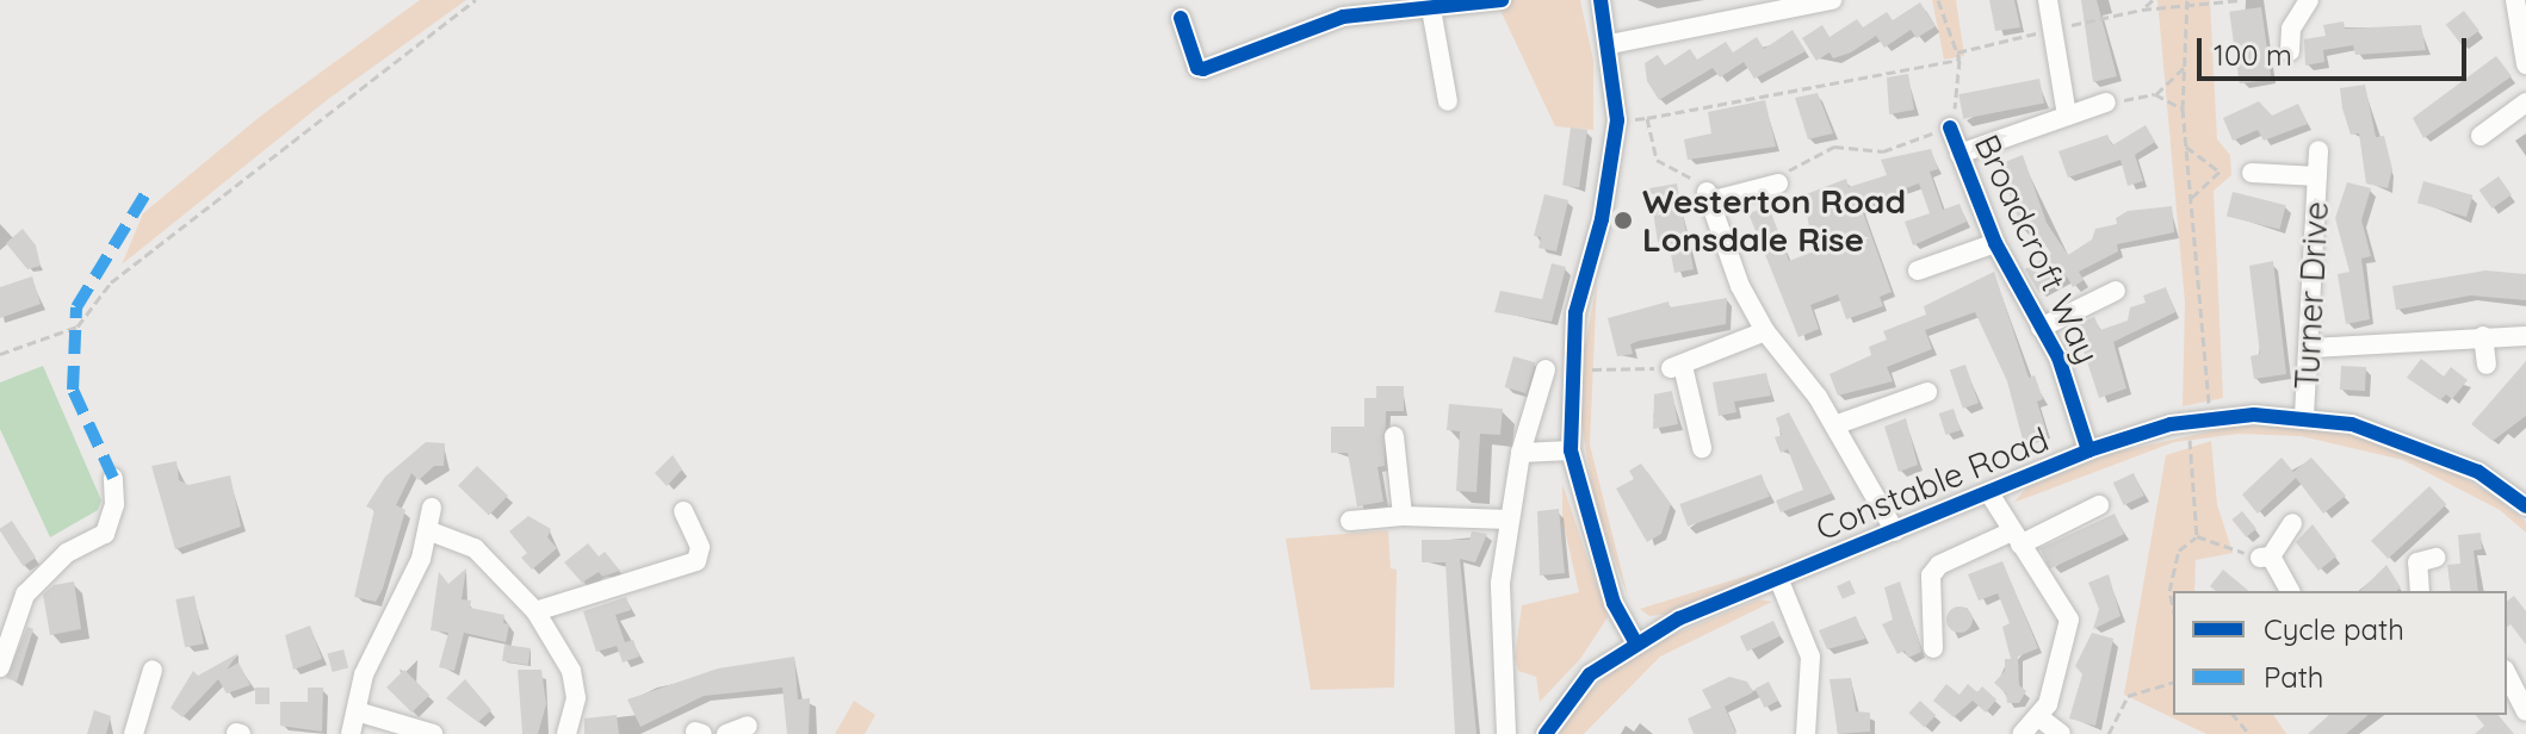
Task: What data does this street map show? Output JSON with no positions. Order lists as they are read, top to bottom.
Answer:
{
  "streets": {
    "street": ["Broadcroft Way", "Turner Drive", "Constable Road"]
  },
  "crossings": [
    ["Broadcroft Way", "Constable Road"],
    ["Turner Drive", "Constable Road"]
  ],
  "places": ["Westerton Road Lonsdale Rise"],
  "legend": ["Cycle path", "Path"],
  "scale_bar": "100 m"
}
